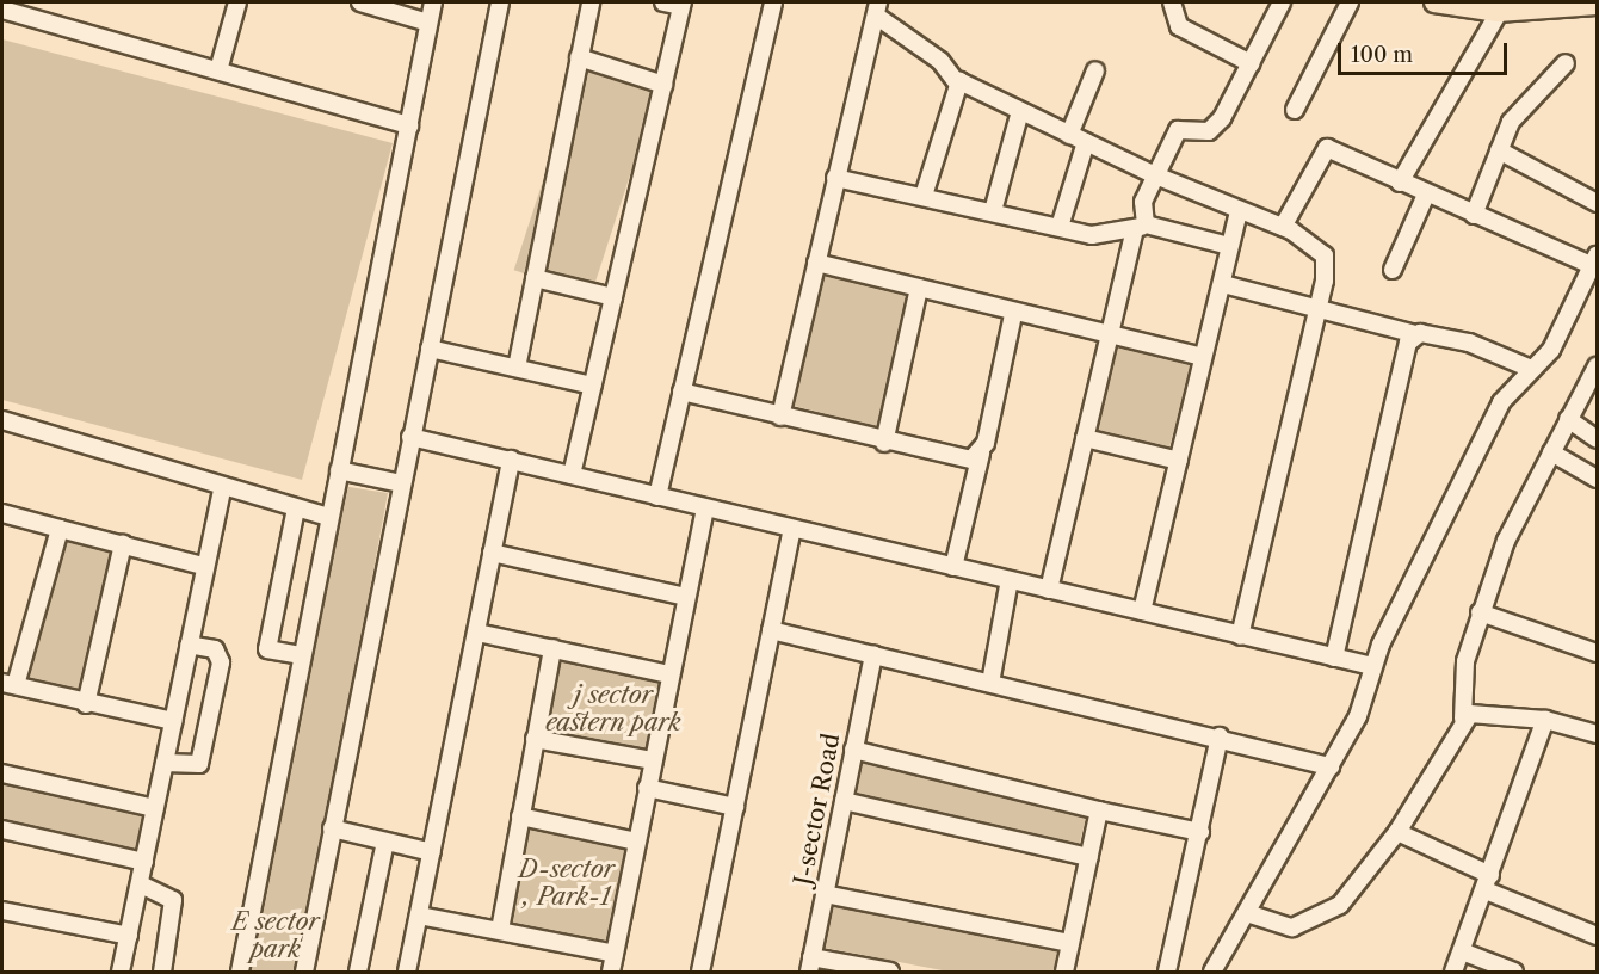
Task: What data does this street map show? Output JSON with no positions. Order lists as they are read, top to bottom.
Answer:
{
  "streets": {
    "street": ["J-sector Road"]
  },
  "parks": ["j sector eastern park", "D-sector , Park-1", "E sector park"],
  "scale_bar": "100 m"
}
